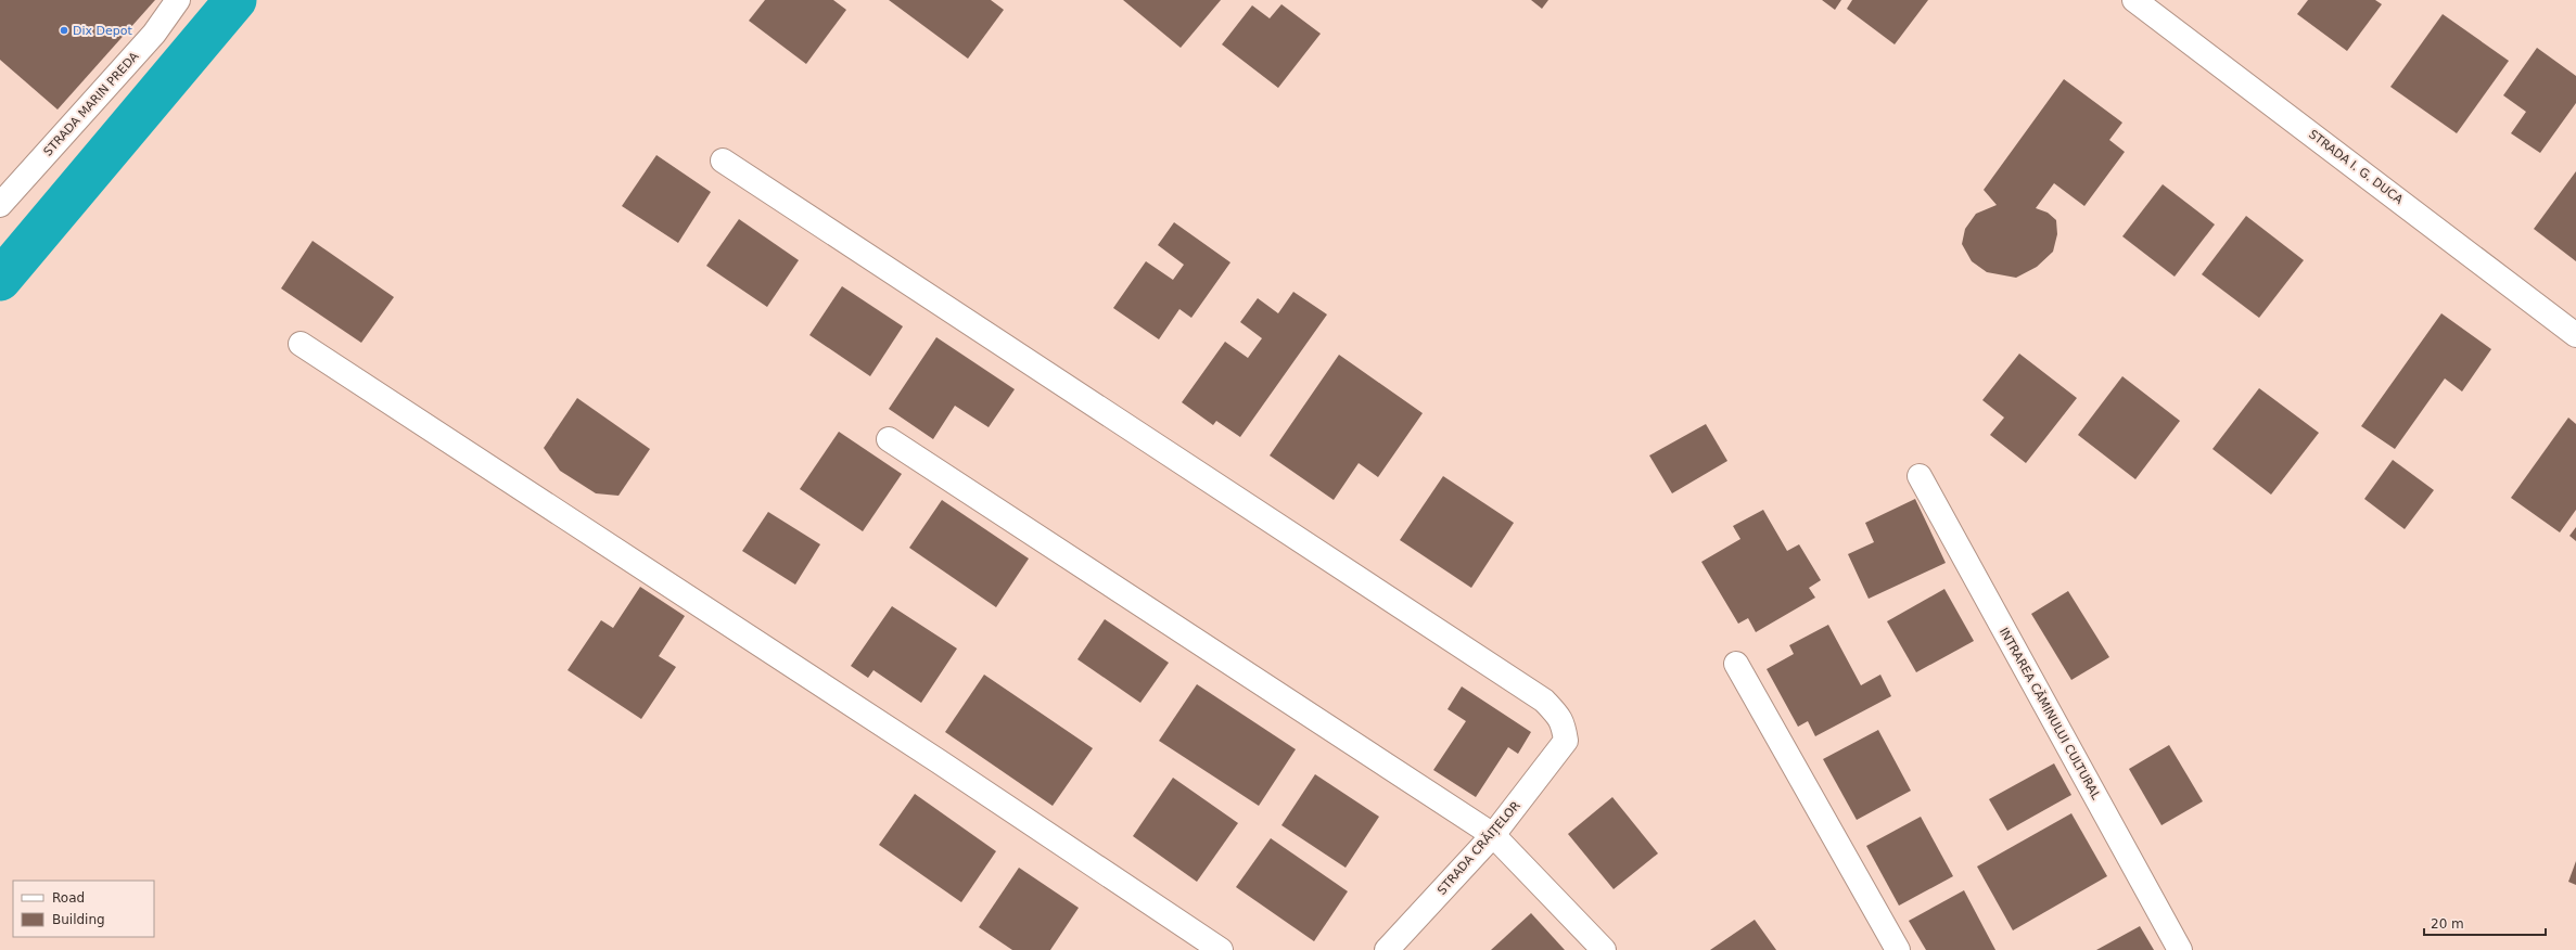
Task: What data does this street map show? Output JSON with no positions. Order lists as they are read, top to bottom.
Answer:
{
  "streets": {
    "street": [
      "STRADA MARIN PREDA",
      "STRADA I. G. DUCA",
      "INTRAREA CĂMINULUI CULTURAL",
      "STRADA CRĂIȚELOR"
    ]
  },
  "places": ["Dix Depot"],
  "legend": ["Road", "Building"],
  "scale_bar": "20 m"
}
